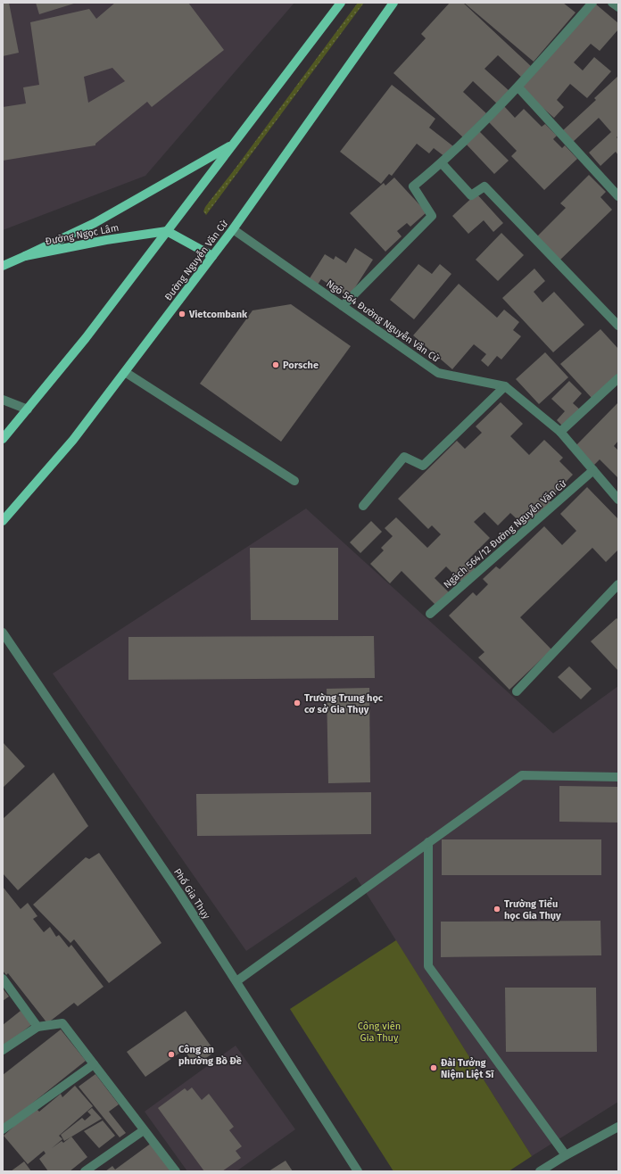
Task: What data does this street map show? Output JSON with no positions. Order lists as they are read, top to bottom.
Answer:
{
  "streets": {
    "main road": ["Đường Ngọc Lâm", "Đường Nguyễn Văn Cừ"],
    "street": ["Ngõ 564 Đường Nguyễn Văn Cừ", "Ngách 564/12 Đường Nguyễn Văn Cừ", "Phố Gia Thụy"]
  },
  "crossings": [
    ["Đường Nguyễn Văn Cừ", "Ngõ 564 Đường Nguyễn Văn Cừ"],
    ["Ngõ 564 Đường Nguyễn Văn Cừ", "Ngách 564/12 Đường Nguyễn Văn Cừ"]
  ],
  "parks": ["Công viên Gia Thuỵ"],
  "places": [
    "Vietcombank",
    "Porsche",
    "Trường Trung học cơ sở Gia Thụy",
    "Trường Tiểu học Gia Thụy",
    "Công an phường Bồ Đề",
    "Đài Tưởng Niệm Liệt Sĩ"
  ]
}
